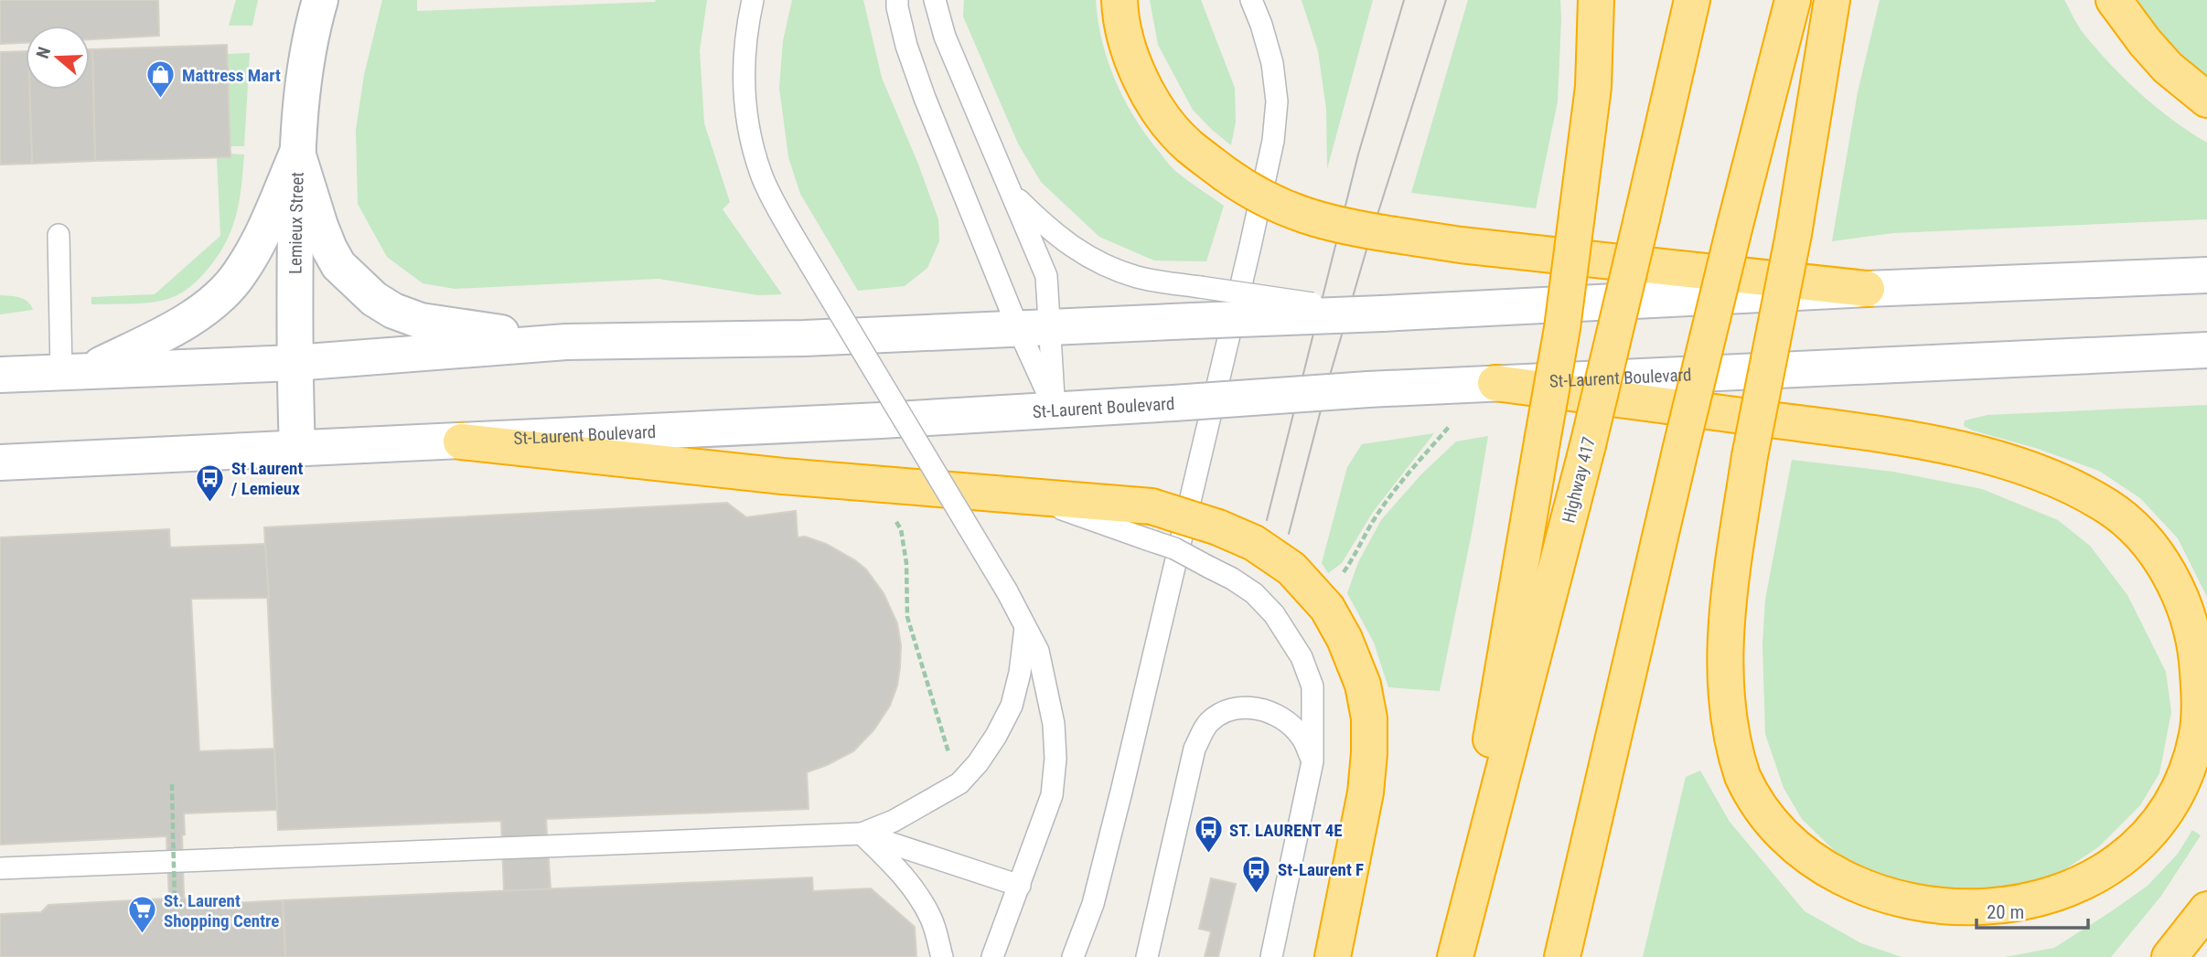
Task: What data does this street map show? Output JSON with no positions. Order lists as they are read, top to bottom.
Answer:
{
  "streets": {
    "highway": ["Highway 417"],
    "main road": ["Lemieux Street", "St-Laurent Boulevard"]
  },
  "crossings": [
    ["Lemieux Street", "St-Laurent Boulevard"]
  ],
  "places": {
    "shop": ["Mattress Mart"],
    "bus stop": ["St Laurent / Lemieux", "ST. LAURENT 4E", "St-Laurent F"],
    "supermarket": ["St. Laurent Shopping Centre"]
  },
  "scale_bar": "20 m",
  "north": "left"
}
